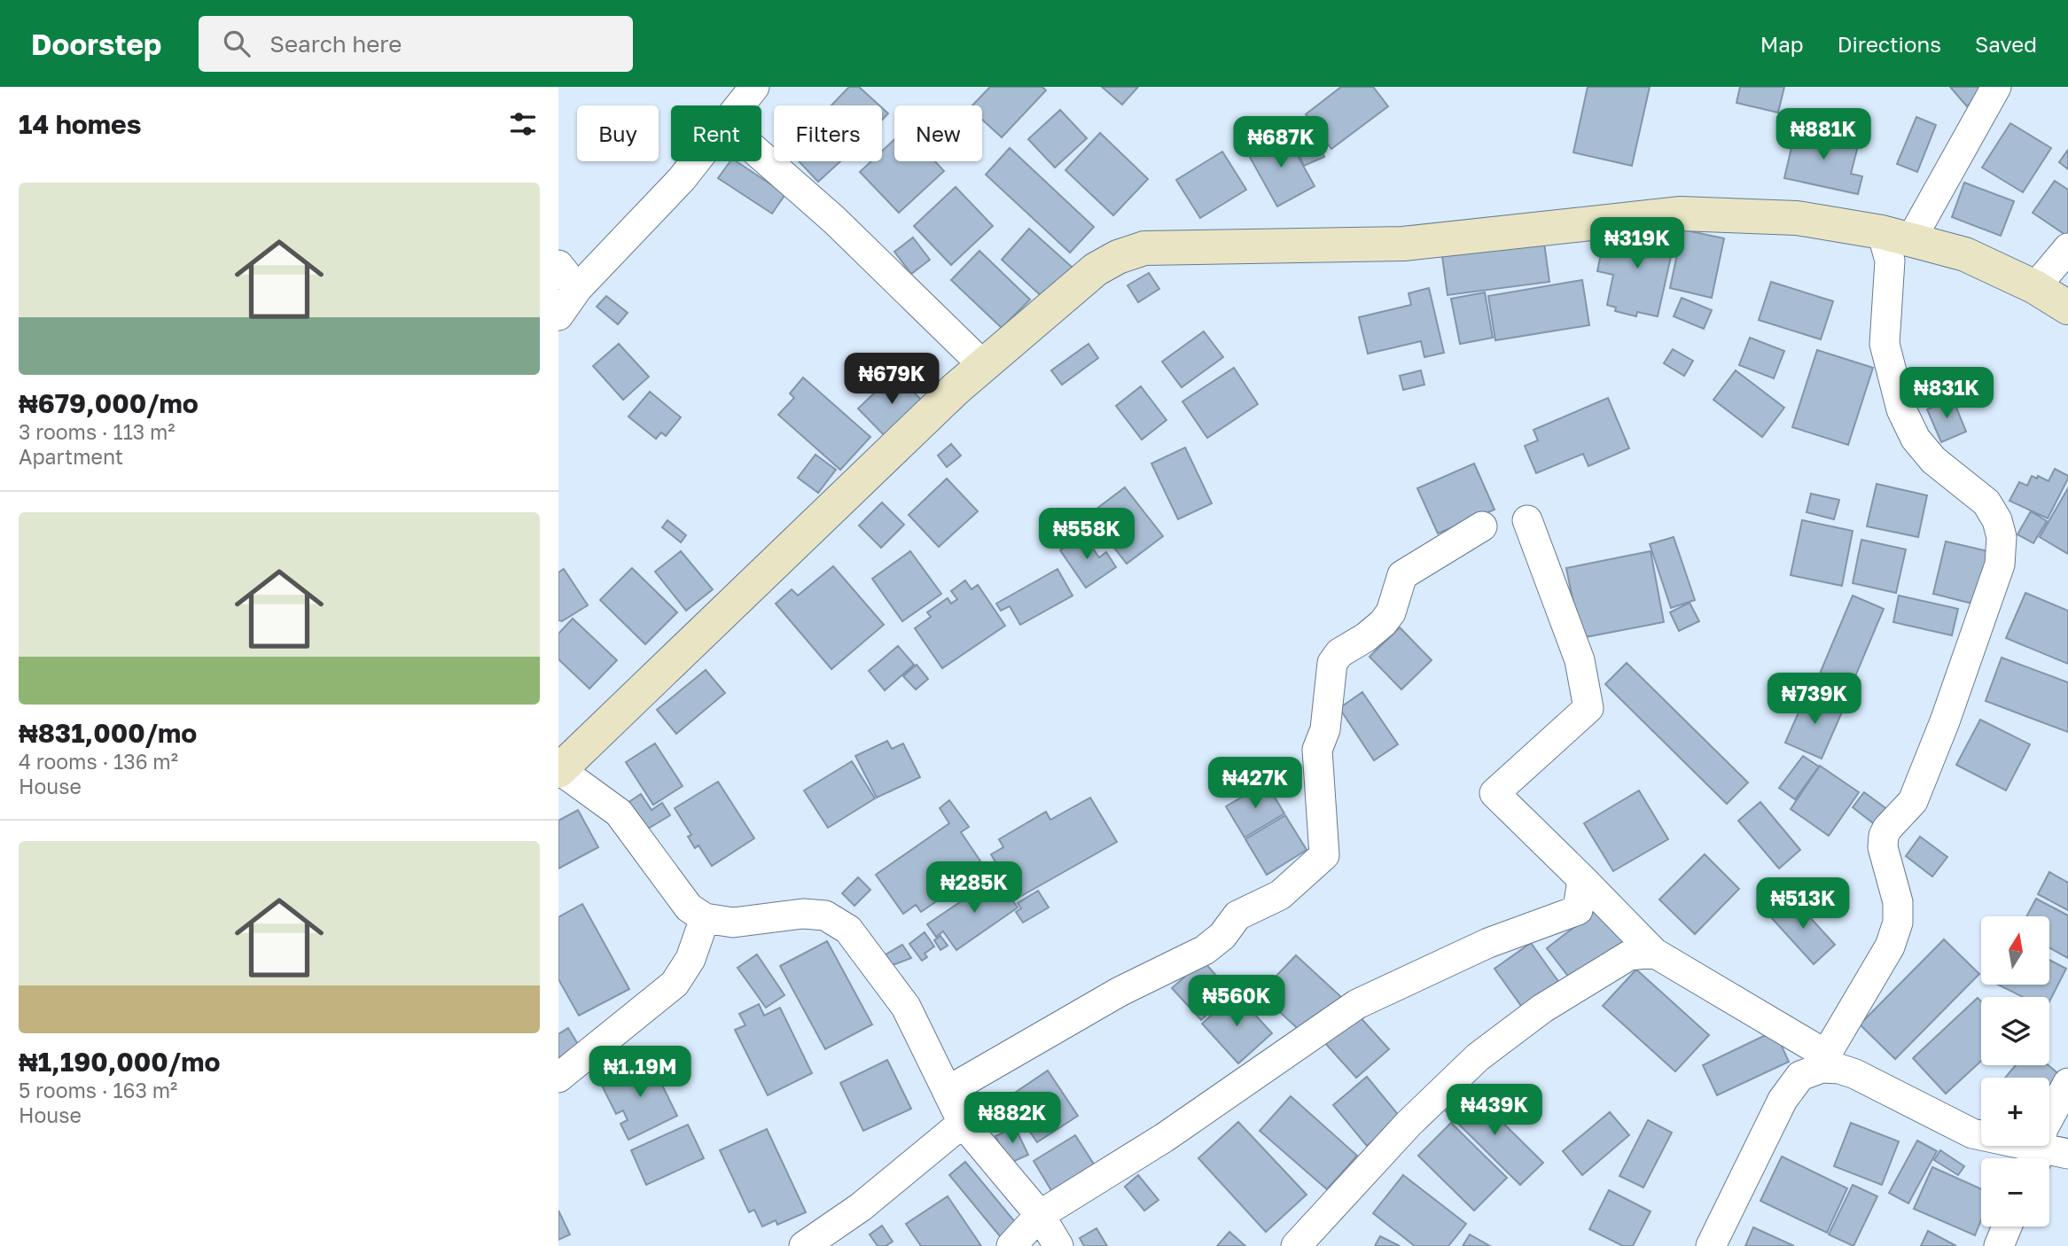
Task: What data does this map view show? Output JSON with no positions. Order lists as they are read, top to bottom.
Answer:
{
  "north": "top",
  "page": {
    "header": "Doorstep",
    "search": "Search here",
    "nav": ["Map", "Directions", "Saved"],
    "heading": "14 homes",
    "chip": [
      "Buy",
      "Rent",
      "Filters",
      "New"
    ],
    "price": [
      "₦881K",
      "₦687K",
      "₦319K",
      "₦679K",
      "₦831K",
      "₦558K",
      "₦739K",
      "₦427K",
      "₦285K",
      "₦513K",
      "₦560K",
      "₦1.19M",
      "₦439K",
      "₦882K"
    ],
    "list": [
      {
        "name": "₦679,000/mo",
        "note": "3 rooms · 113 m² · Apartment"
      },
      {
        "name": "₦831,000/mo",
        "note": "4 rooms · 136 m² · House"
      },
      {
        "name": "₦1,190,000/mo",
        "note": "5 rooms · 163 m² · House"
      }
    ],
    "map_buttons": ["+", "−"]
  }
}
